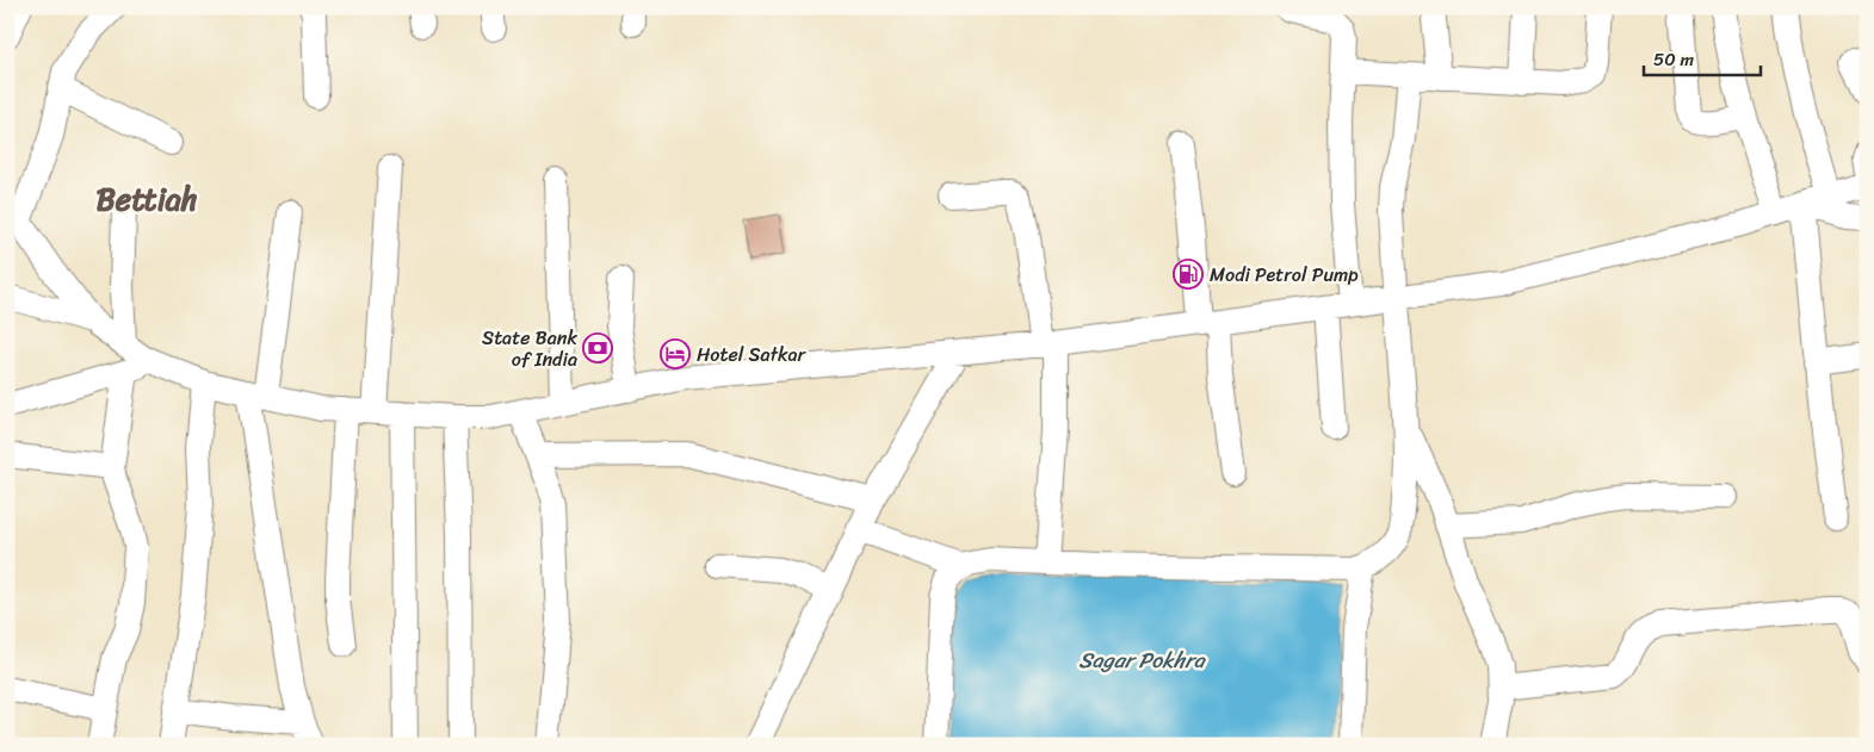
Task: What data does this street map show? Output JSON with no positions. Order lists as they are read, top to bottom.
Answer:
{
  "districts": ["Bettiah"],
  "water": ["Sagar Pokhra"],
  "places": {
    "fuel station": ["Modi Petrol Pump"],
    "bank": ["State Bank of India"],
    "hotel": ["Hotel Satkar"]
  },
  "scale_bar": "50 m"
}
